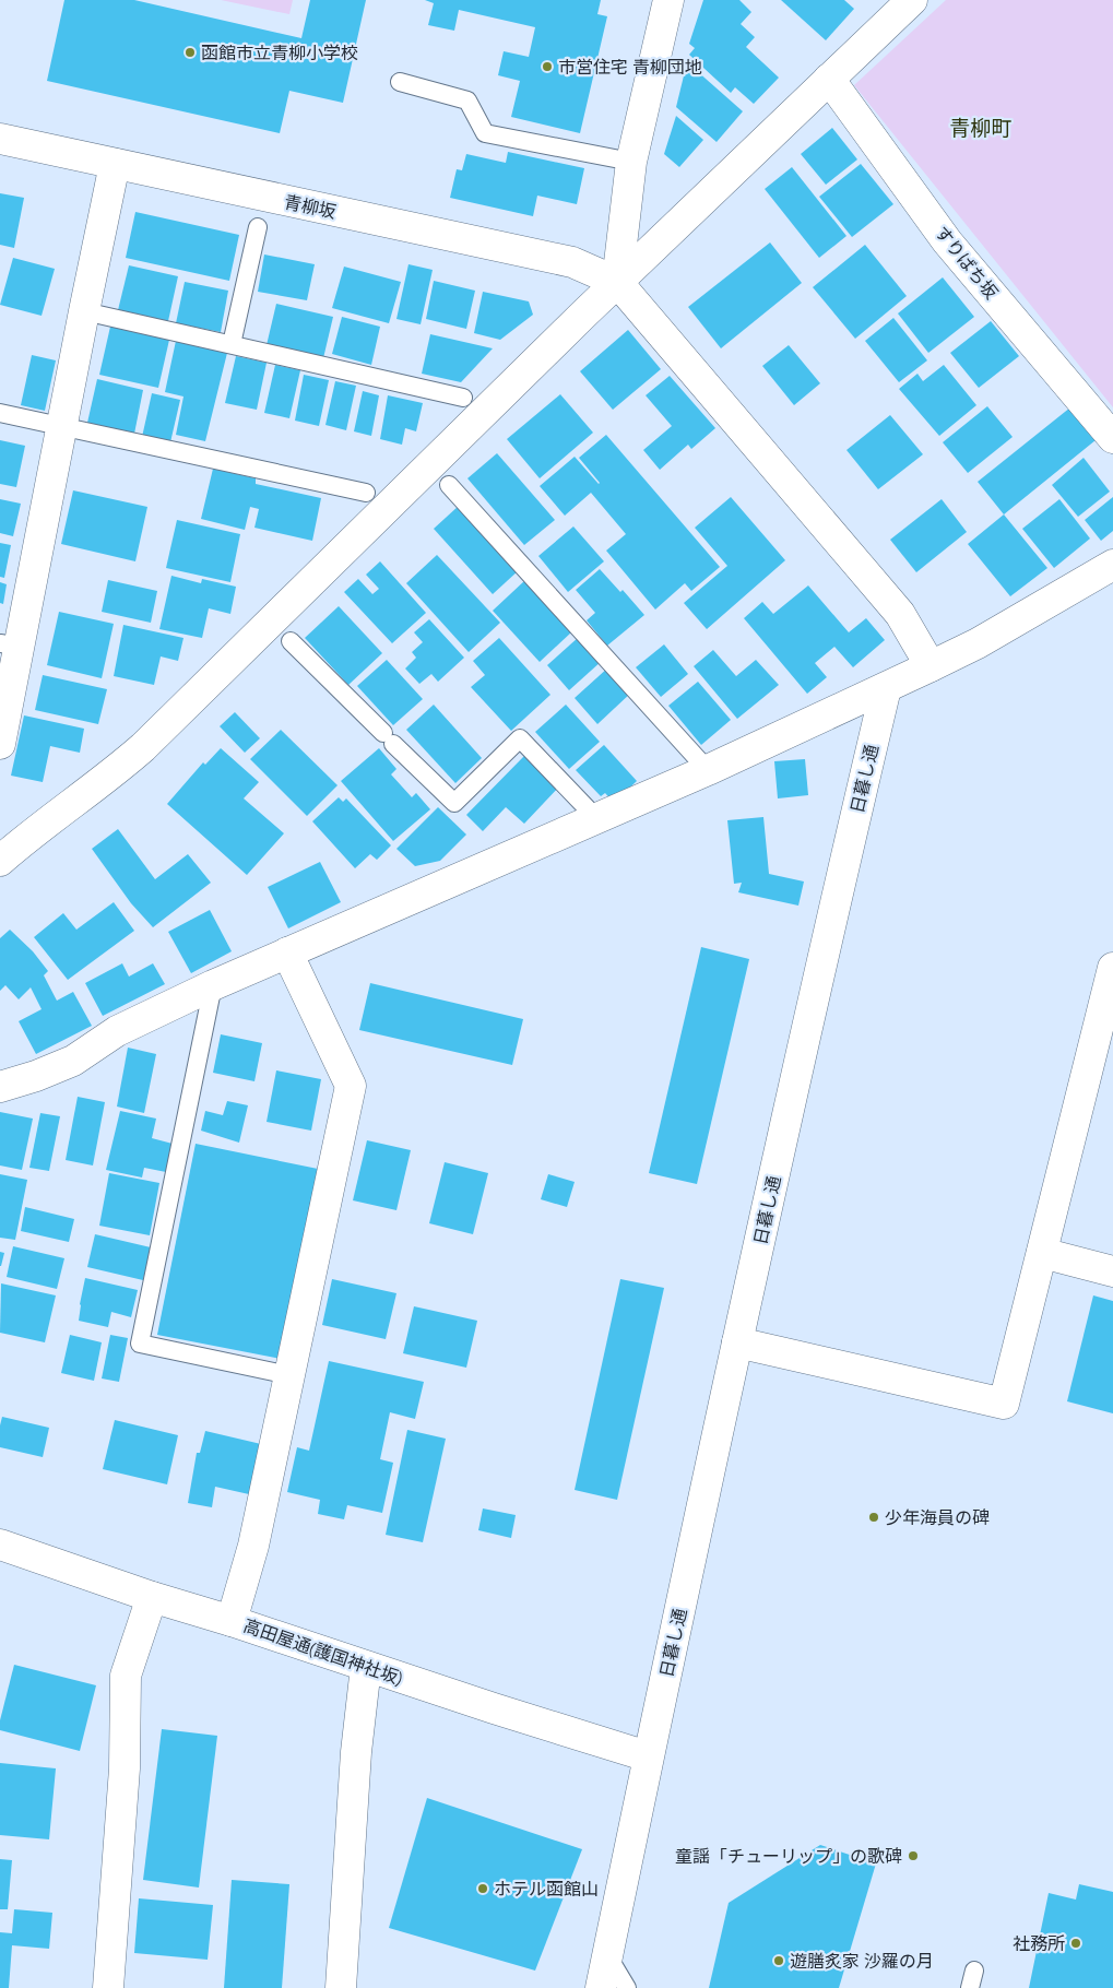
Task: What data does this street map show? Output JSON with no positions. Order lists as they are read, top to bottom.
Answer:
{
  "streets": {
    "street": [
      "青柳坂",
      "すりばち坂",
      "日暮し通",
      "高田屋通(護国神社坂)"
    ]
  },
  "crossings": [
    ["日暮し通", "高田屋通(護国神社坂)"]
  ],
  "districts": ["青柳町"],
  "places": [
    "函館市立青柳小学校",
    "市営住宅 青柳団地",
    "少年海員の碑",
    "童謡「チューリップ」の歌碑",
    "ホテル函館山",
    "社務所",
    "遊膳炙家 沙羅の月"
  ]
}
